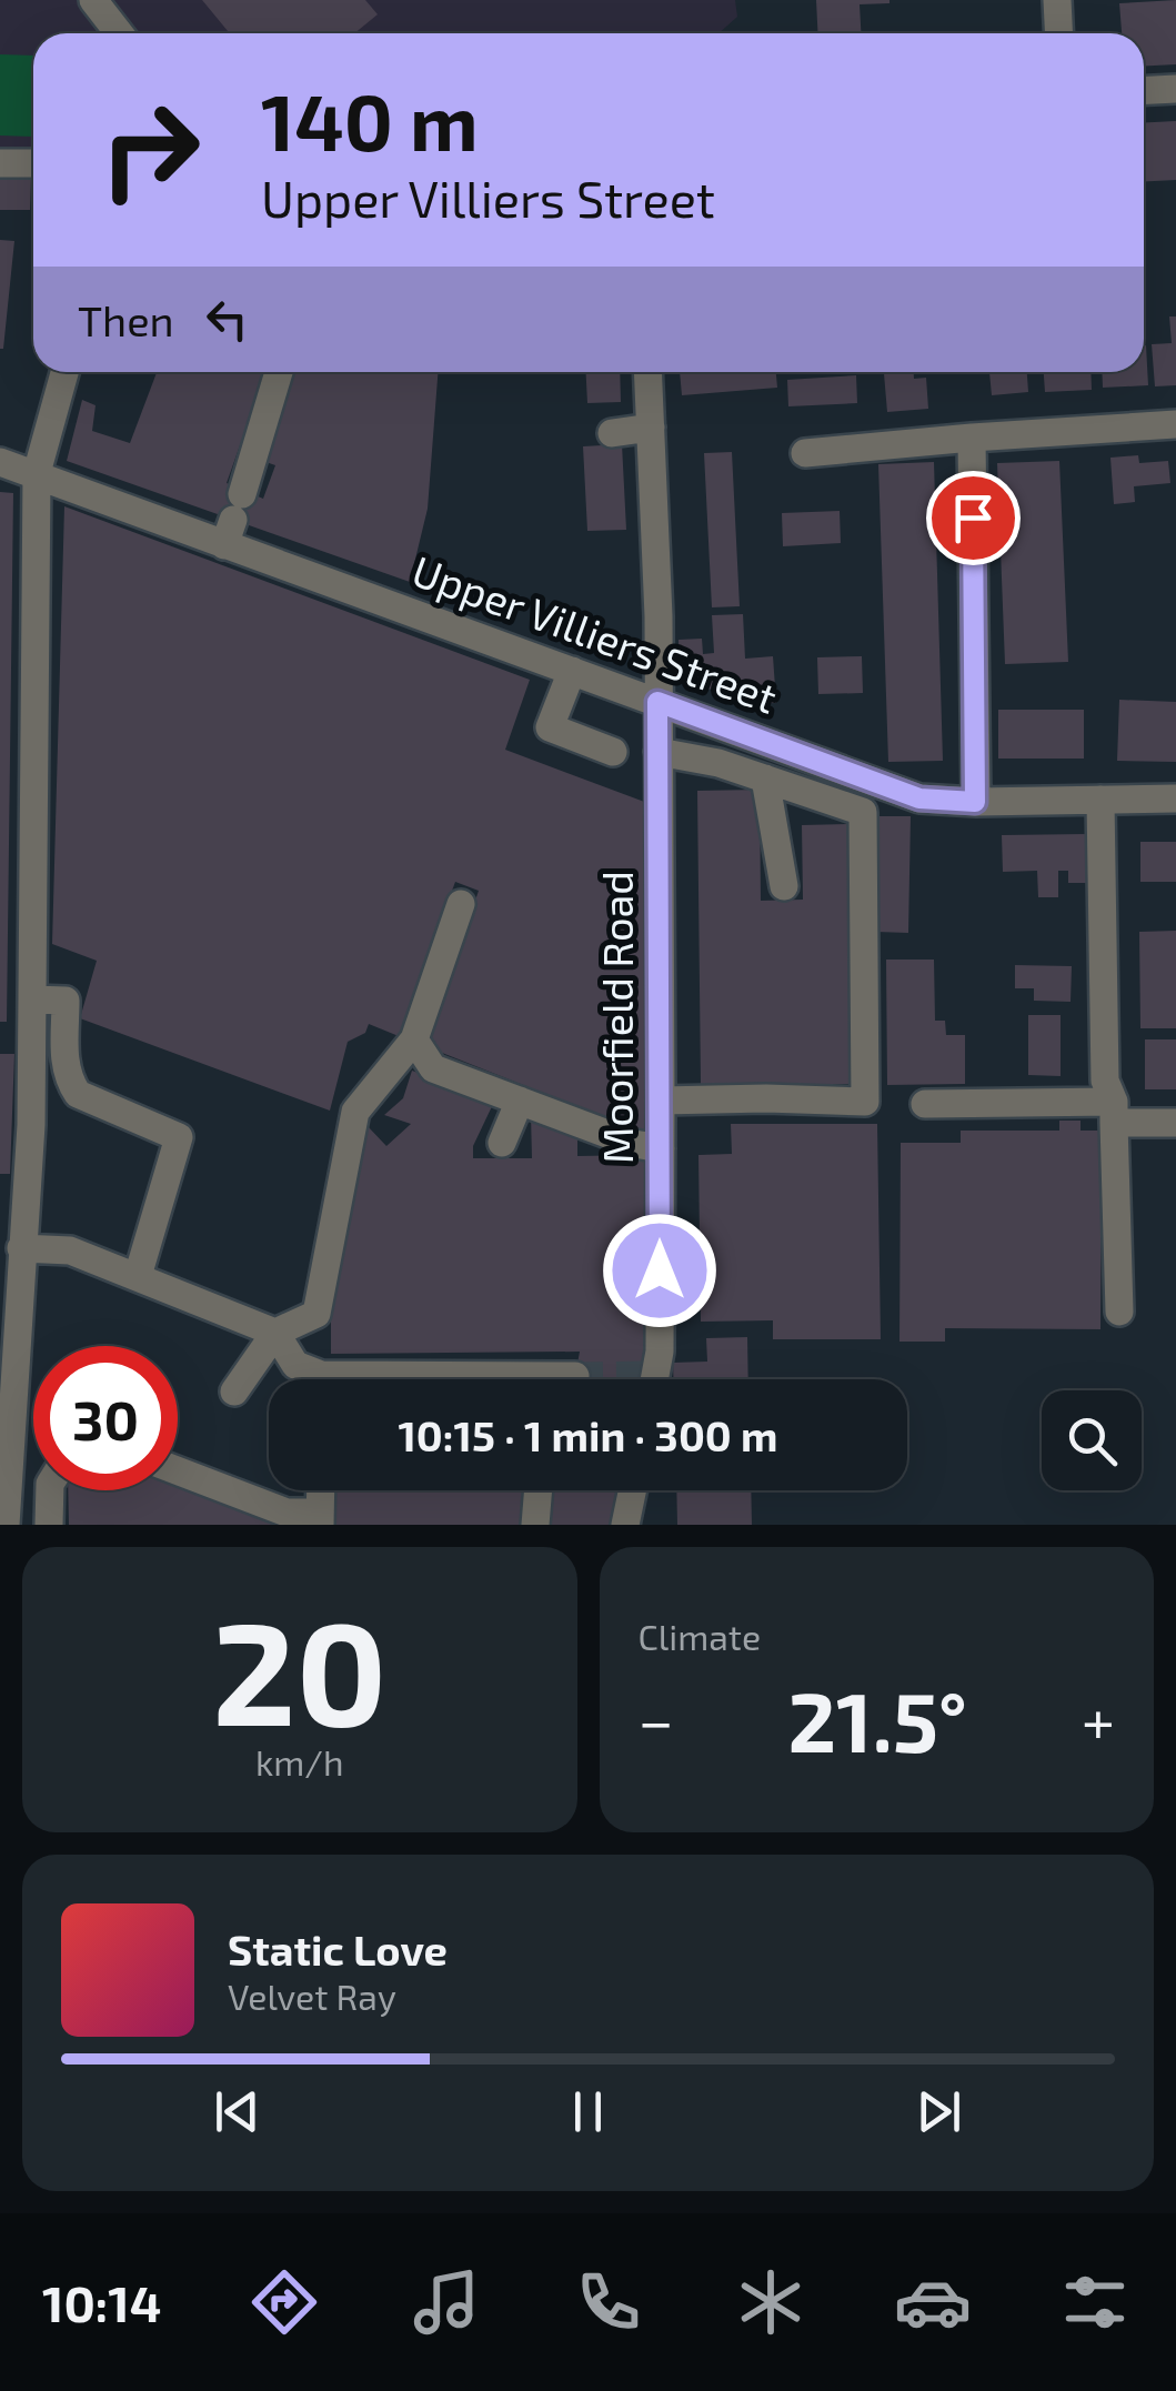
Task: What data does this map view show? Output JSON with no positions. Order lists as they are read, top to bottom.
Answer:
{
  "streets": {
    "street": ["Upper Villiers Street", "Moorfield Road"]
  },
  "crossings": [
    ["Upper Villiers Street", "Moorfield Road"]
  ],
  "page": {
    "turn": ["140 m", "Upper Villiers Street"],
    "then": "Then",
    "limit": "30",
    "trip": "10:15 · 1 min · 300 m",
    "tile": [
      ["20", "km/h"],
      "Climate"
    ],
    "heat": ["−", "21.5°", "+"],
    "song": ["Static Love", "Velvet Ray"],
    "tabs": "10:14"
  }
}
